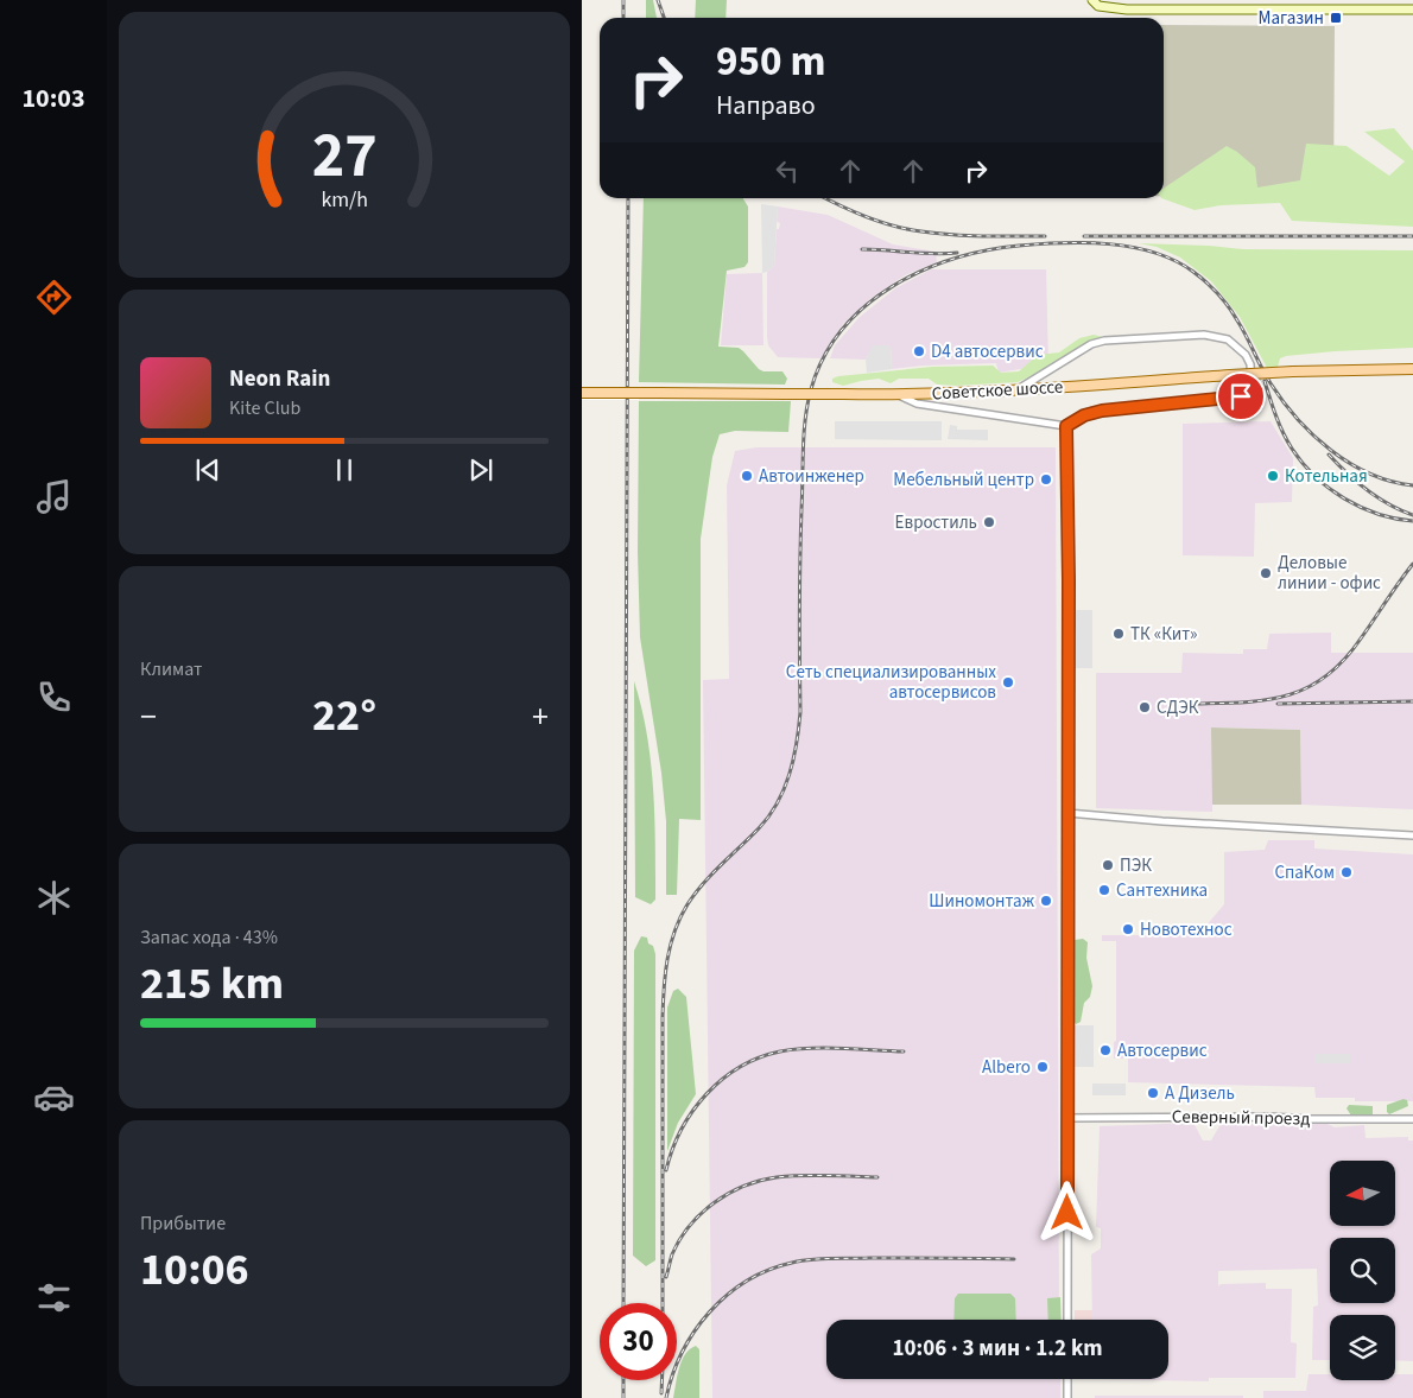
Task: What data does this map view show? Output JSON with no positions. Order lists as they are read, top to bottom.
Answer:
{
  "streets": {
    "main road": ["Советское шоссе"],
    "street": ["Северный проезд"]
  },
  "places": {
    "transit": ["Магазин"],
    "other": [
      "D4 автосервис",
      "Автоинженер",
      "Котельная",
      "Мебельный центр",
      "Евростиль",
      "Деловые линии - офис",
      "ТК «Кит»",
      "Сеть специализированных автосервисов",
      "СДЭК",
      "ПЭК",
      "СпаКом",
      "Сантехника",
      "Шиномонтаж",
      "Новотехнос",
      "Автосервис",
      "Albero",
      "А Дизель"
    ]
  },
  "north": "left",
  "page": {
    "tabs": "10:03",
    "turn": ["950 m", "Направо"],
    "song": ["Neon Rain", "Kite Club"],
    "tile": [
      "Климат",
      ["Запас хода · 43%", "215 km"],
      ["Прибытие", "10:06"]
    ],
    "heat": ["−", "22°", "+"],
    "limit": "30",
    "trip": "10:06 · 3 мин · 1.2 km",
    "gauge": ["27", "km/h"]
  }
}
